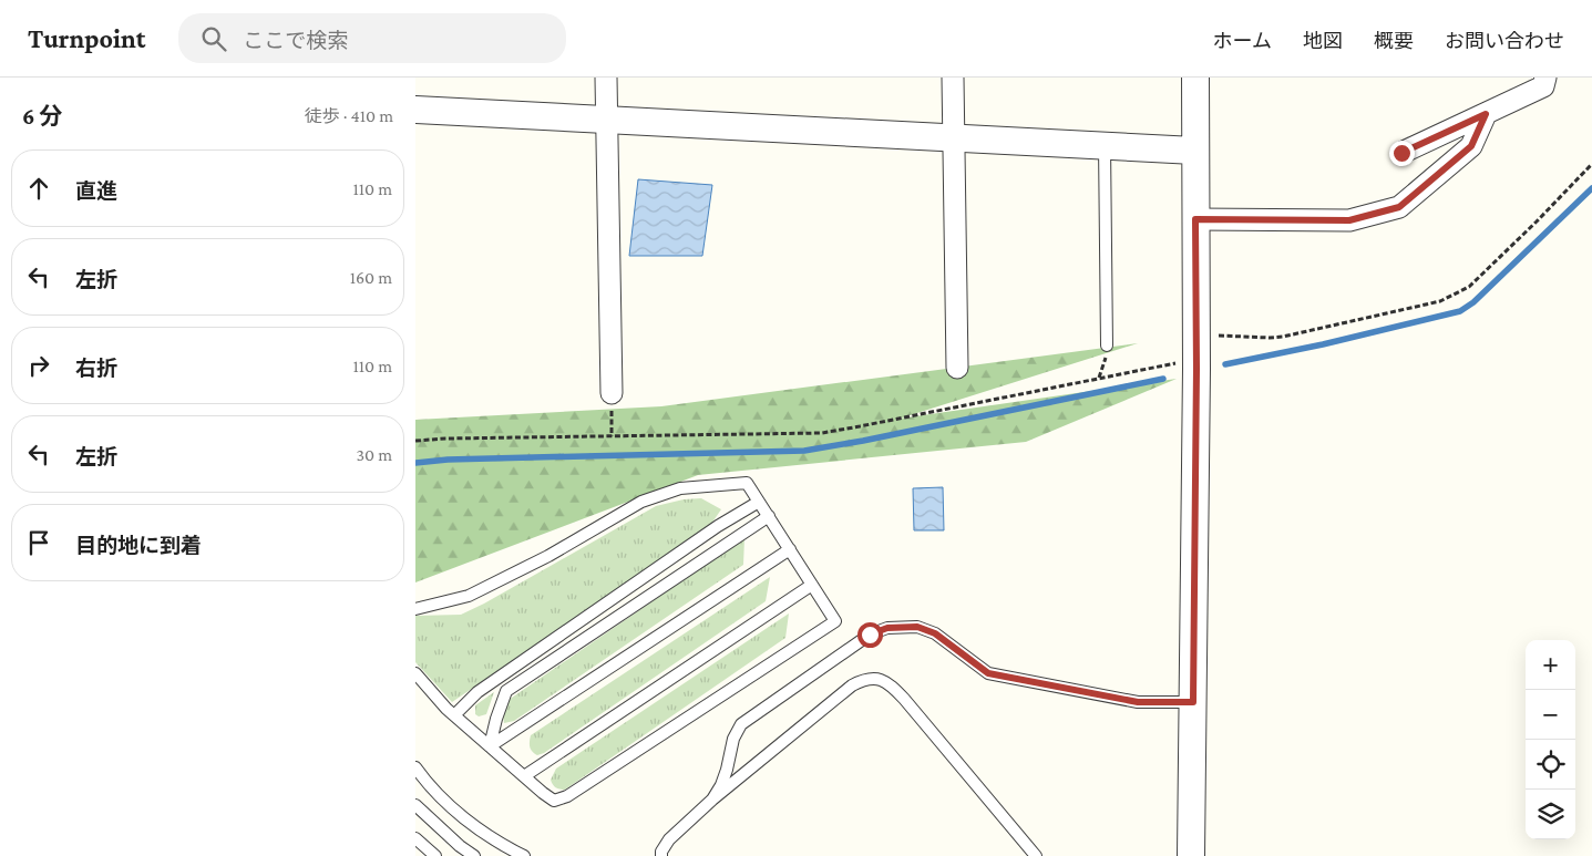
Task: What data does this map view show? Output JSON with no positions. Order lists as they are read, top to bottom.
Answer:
{
  "page": {
    "header": "Turnpoint",
    "search": "ここで検索",
    "nav": [
      "ホーム",
      "地図",
      "概要",
      "お問い合わせ"
    ],
    "heading": ["6 分", "徒歩 · 410 m"],
    "list": [
      ["直進", "110 m"],
      ["左折", "160 m"],
      ["右折", "110 m"],
      ["左折", "30 m"],
      "目的地に到着"
    ],
    "map_buttons": ["+", "−"]
  }
}
